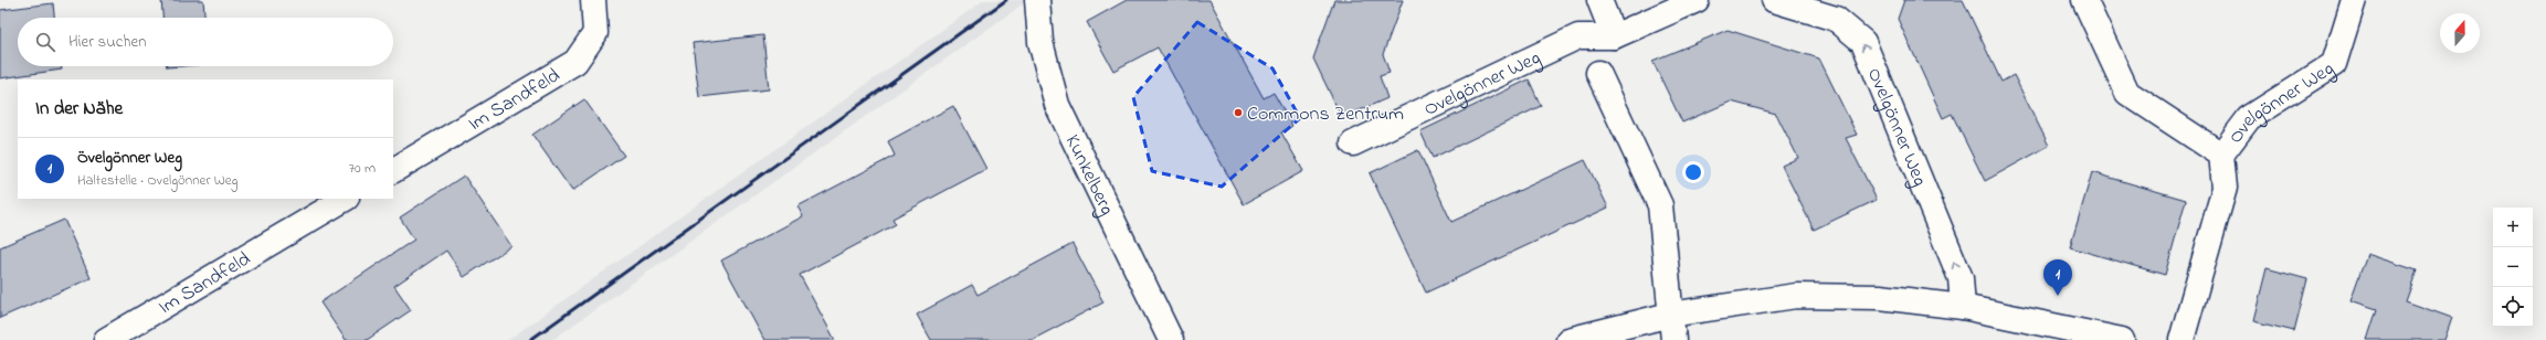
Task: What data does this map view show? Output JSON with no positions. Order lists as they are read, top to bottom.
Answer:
{
  "streets": {
    "street": ["Ovelgönner Weg", "Im Sandfeld", "Kunkelberg"]
  },
  "places": ["Commons Zentrum"],
  "north": "top",
  "page": {
    "search": "Hier suchen",
    "heading": "In der Nähe",
    "list": [
      {
        "mark": "1",
        "name": "Övelgönner Weg",
        "note": "Haltestelle · Ovelgönner Weg",
        "value": "70 m"
      }
    ],
    "map_buttons": ["+", "−"],
    "pins": "1"
  }
}
